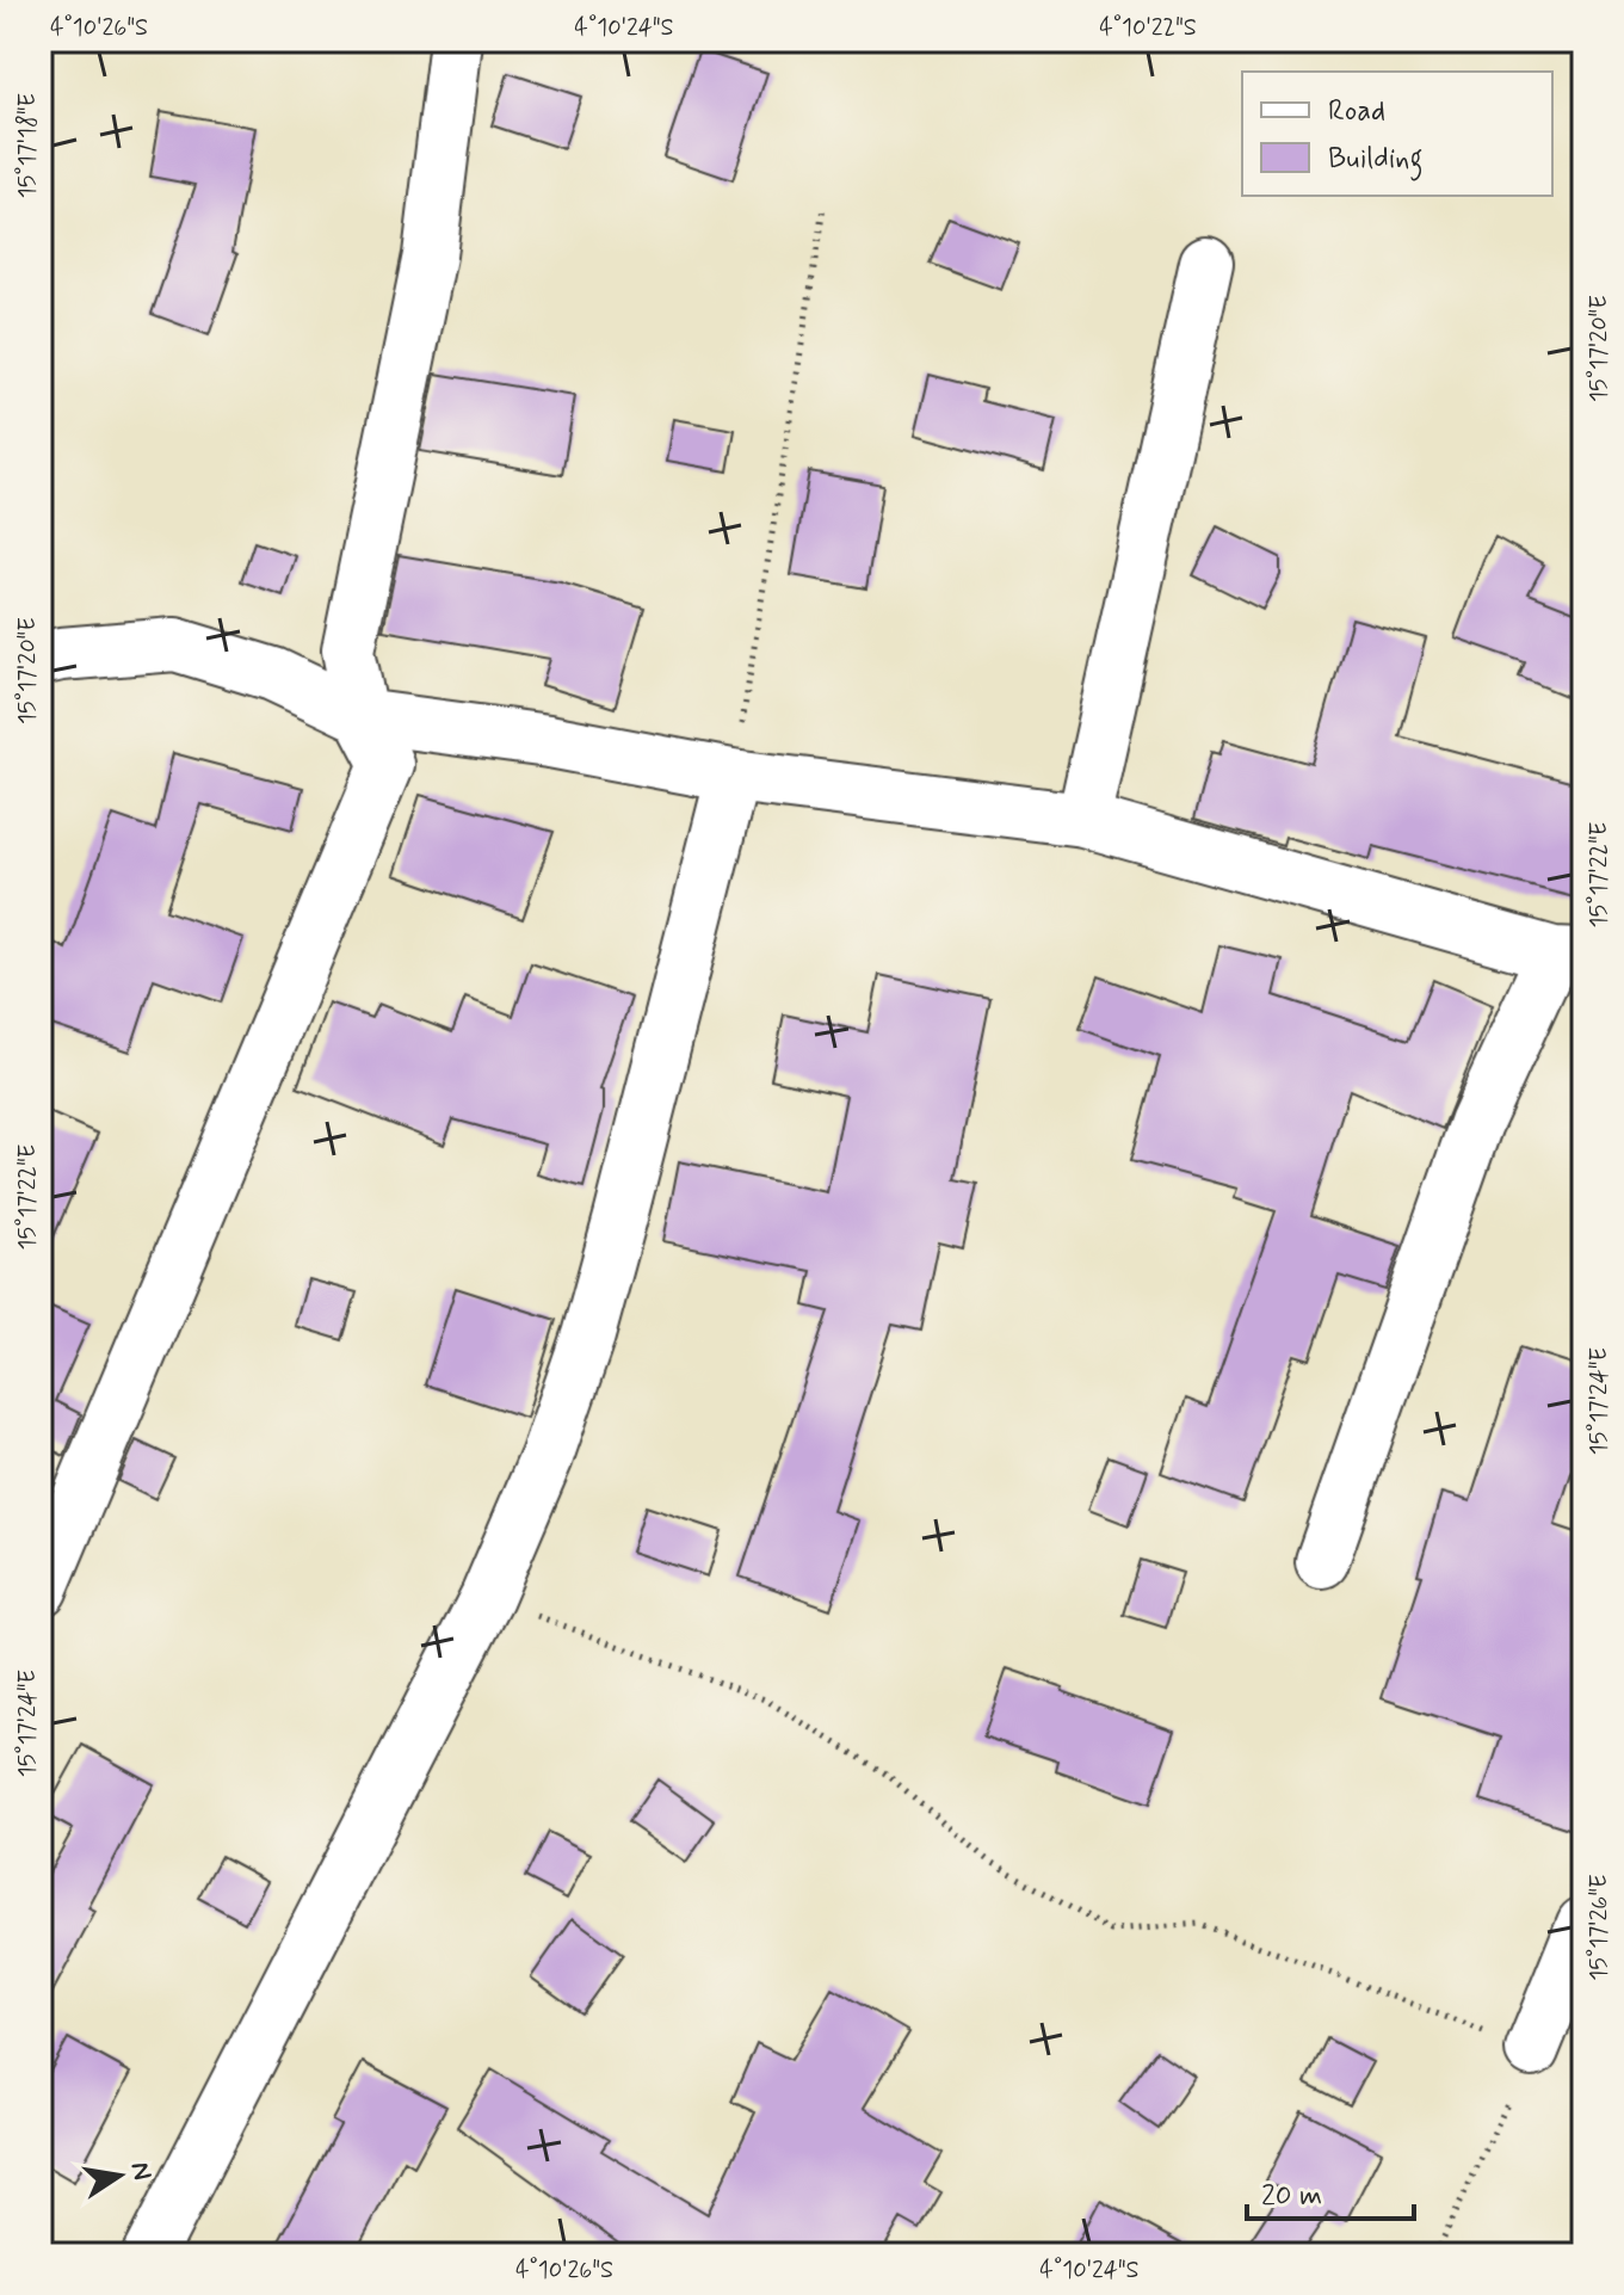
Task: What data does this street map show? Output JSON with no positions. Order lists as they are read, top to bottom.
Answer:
{
  "legend": ["Road", "Building"],
  "scale_bar": "20 m",
  "north": "right",
  "coordinates": [
    "4°10'26\"S",
    "4°10'24\"S",
    "4°10'22\"S",
    "15°17'18\"E",
    "15°17'20\"E",
    "15°17'22\"E",
    "15°17'24\"E",
    "15°17'26\"E"
  ]
}
